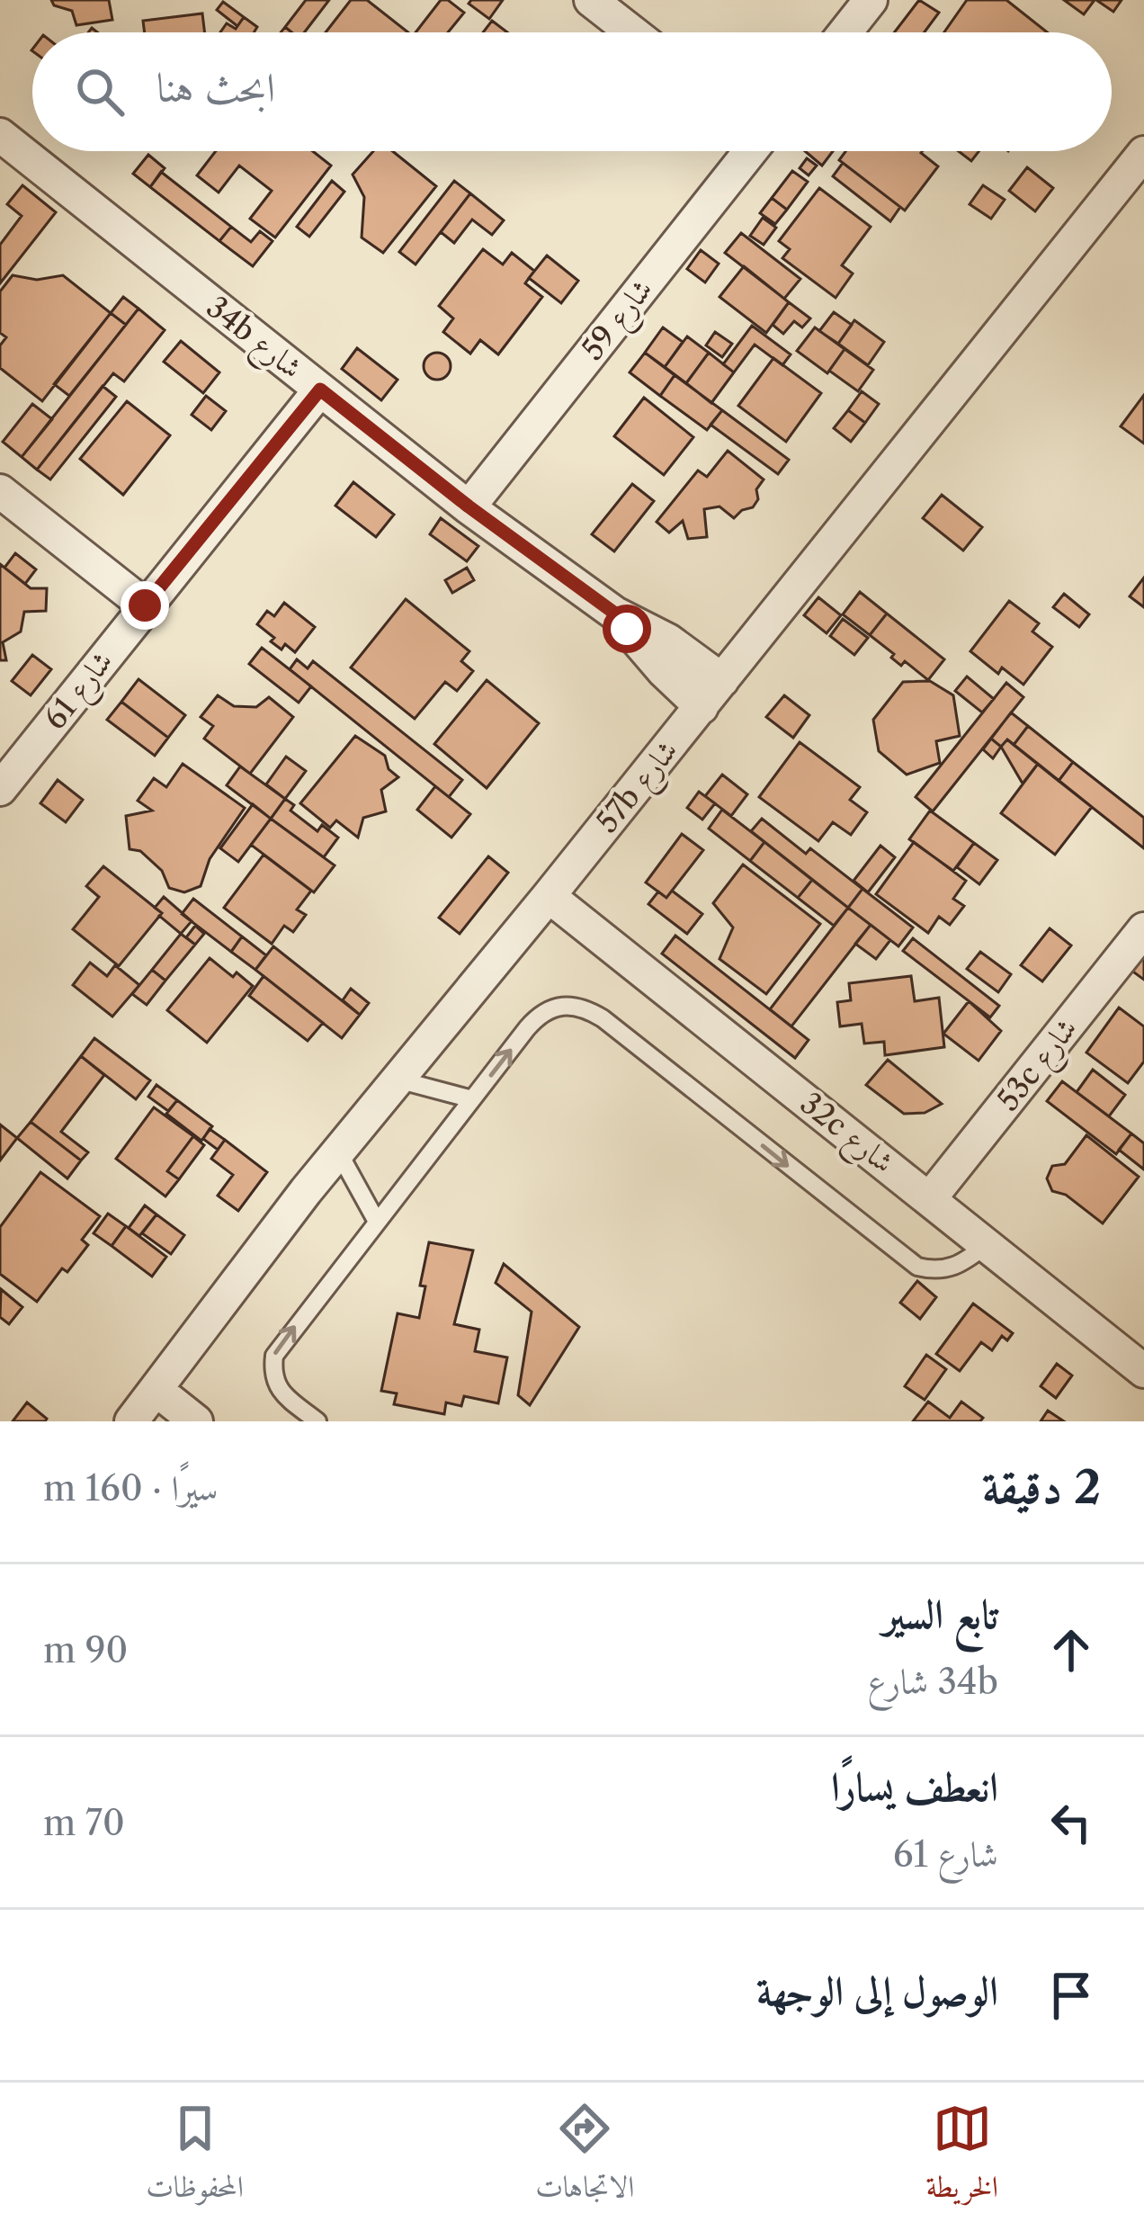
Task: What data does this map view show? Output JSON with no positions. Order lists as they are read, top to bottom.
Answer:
{
  "streets": {
    "street": [
      "شارع 59",
      "34b شارع",
      "شارع 61",
      "57b شارع",
      "53c شارع",
      "32c شارع"
    ]
  },
  "crossings": [
    ["شارع 59", "34b شارع"],
    ["34b شارع", "شارع 61"],
    ["34b شارع", "57b شارع"],
    ["57b شارع", "32c شارع"],
    ["53c شارع", "32c شارع"]
  ],
  "page": {
    "search": "ابحث هنا",
    "heading": ["2 دقيقة", "سيرًا · 160 m"],
    "list": [
      ["تابع السير", "34b شارع", "90 m"],
      ["انعطف يسارًا", "شارع 61", "70 m"],
      "الوصول إلى الوجهة"
    ],
    "nav": ["الخريطة", "الاتجاهات", "المحفوظات"]
  }
}
